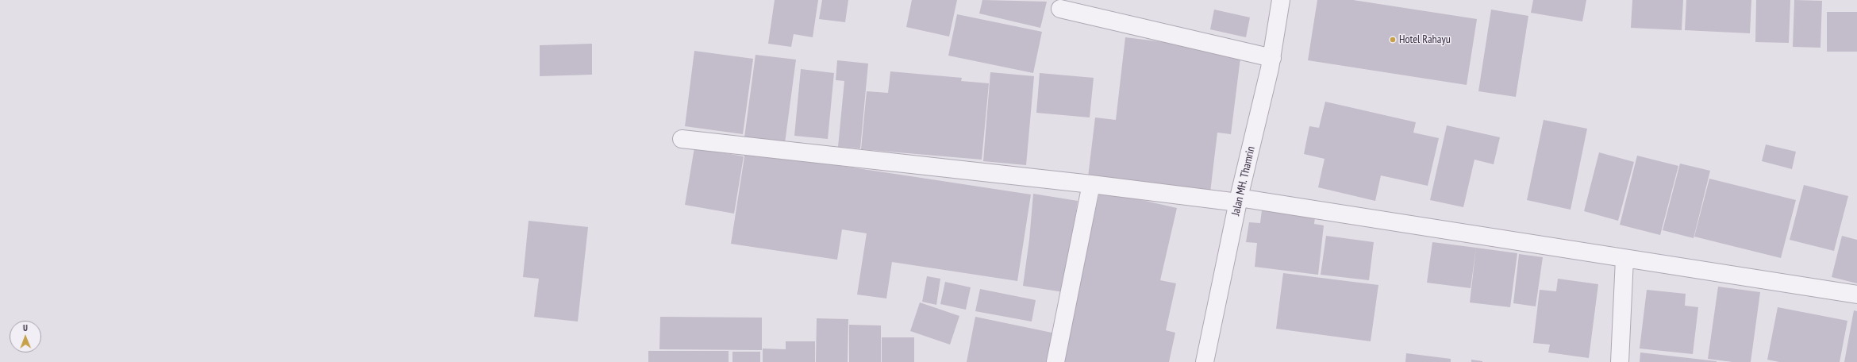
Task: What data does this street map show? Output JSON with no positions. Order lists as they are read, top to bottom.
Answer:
{
  "streets": {
    "street": ["Jalan MH. Thamrin"]
  },
  "places": ["Hotel Rahayu"],
  "north": "top"
}
